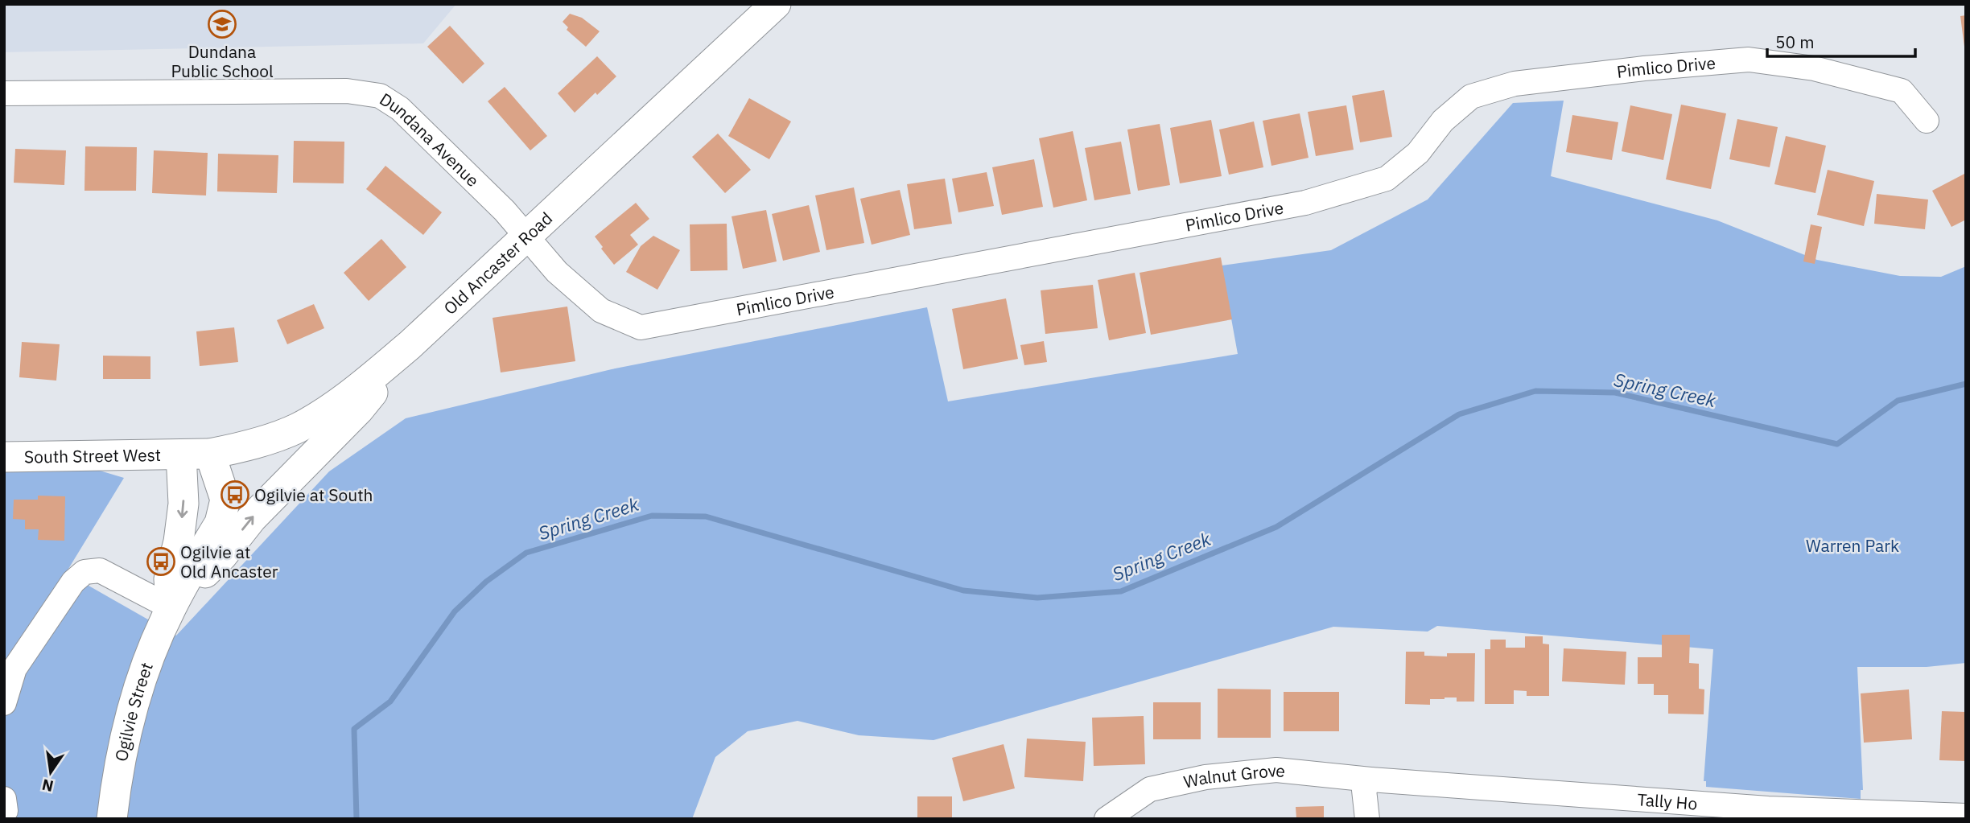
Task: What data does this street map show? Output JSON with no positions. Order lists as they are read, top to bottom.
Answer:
{
  "streets": {
    "street": [
      "Pimlico Drive",
      "Dundana Avenue",
      "Old Ancaster Road",
      "South Street West",
      "Ogilvie Street",
      "Walnut Grove",
      "Tally Ho"
    ]
  },
  "crossings": [
    ["Pimlico Drive", "Dundana Avenue"],
    ["Pimlico Drive", "Old Ancaster Road"],
    ["Dundana Avenue", "Old Ancaster Road"],
    ["Old Ancaster Road", "South Street West"],
    ["Old Ancaster Road", "Ogilvie Street"],
    ["South Street West", "Ogilvie Street"],
    ["Walnut Grove", "Tally Ho"]
  ],
  "water": ["Spring Creek"],
  "parks": ["Warren Park"],
  "places": {
    "school or university": ["Dundana Public School"],
    "bus stop": ["Ogilvie at South", "Ogilvie at Old Ancaster"]
  },
  "scale_bar": "50 m",
  "north": "bottom"
}
